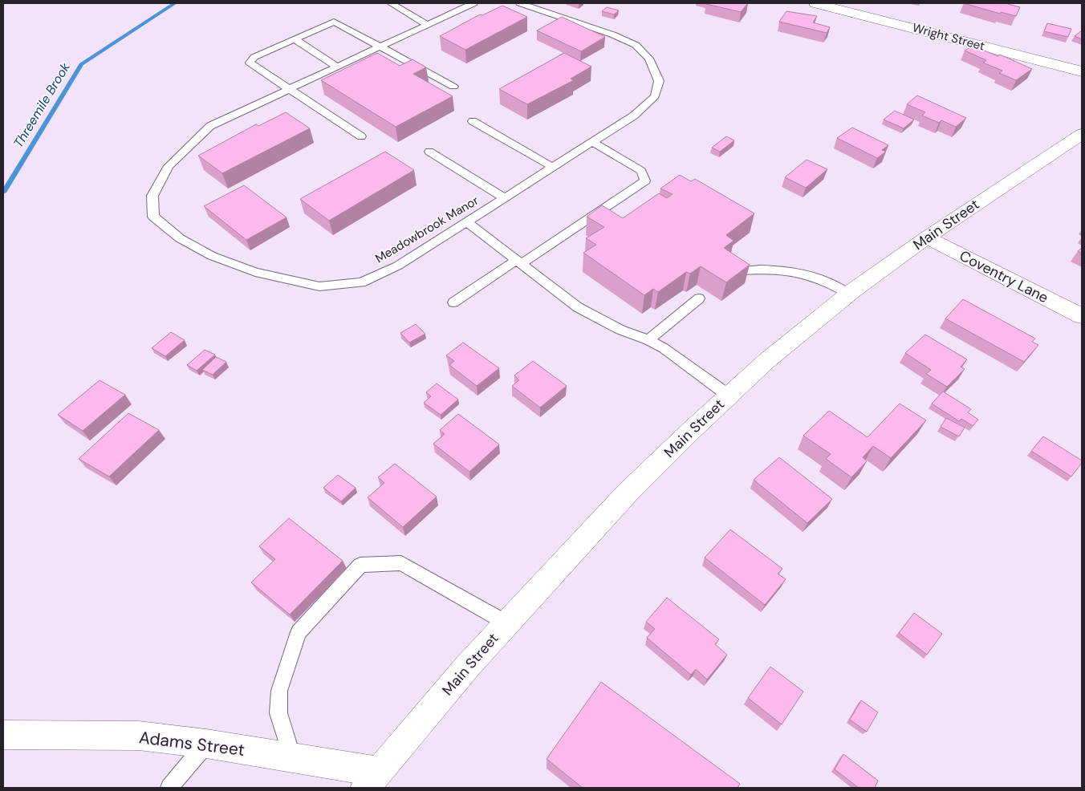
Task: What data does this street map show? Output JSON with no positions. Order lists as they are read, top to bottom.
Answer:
{
  "streets": {
    "main road": [
      "Wright Street",
      "Main Street",
      "Coventry Lane",
      "Adams Street"
    ],
    "lane": ["Meadowbrook Manor"]
  },
  "crossings": [
    ["Main Street", "Coventry Lane"],
    ["Main Street", "Adams Street"]
  ],
  "water": ["Threemile Brook"]
}
